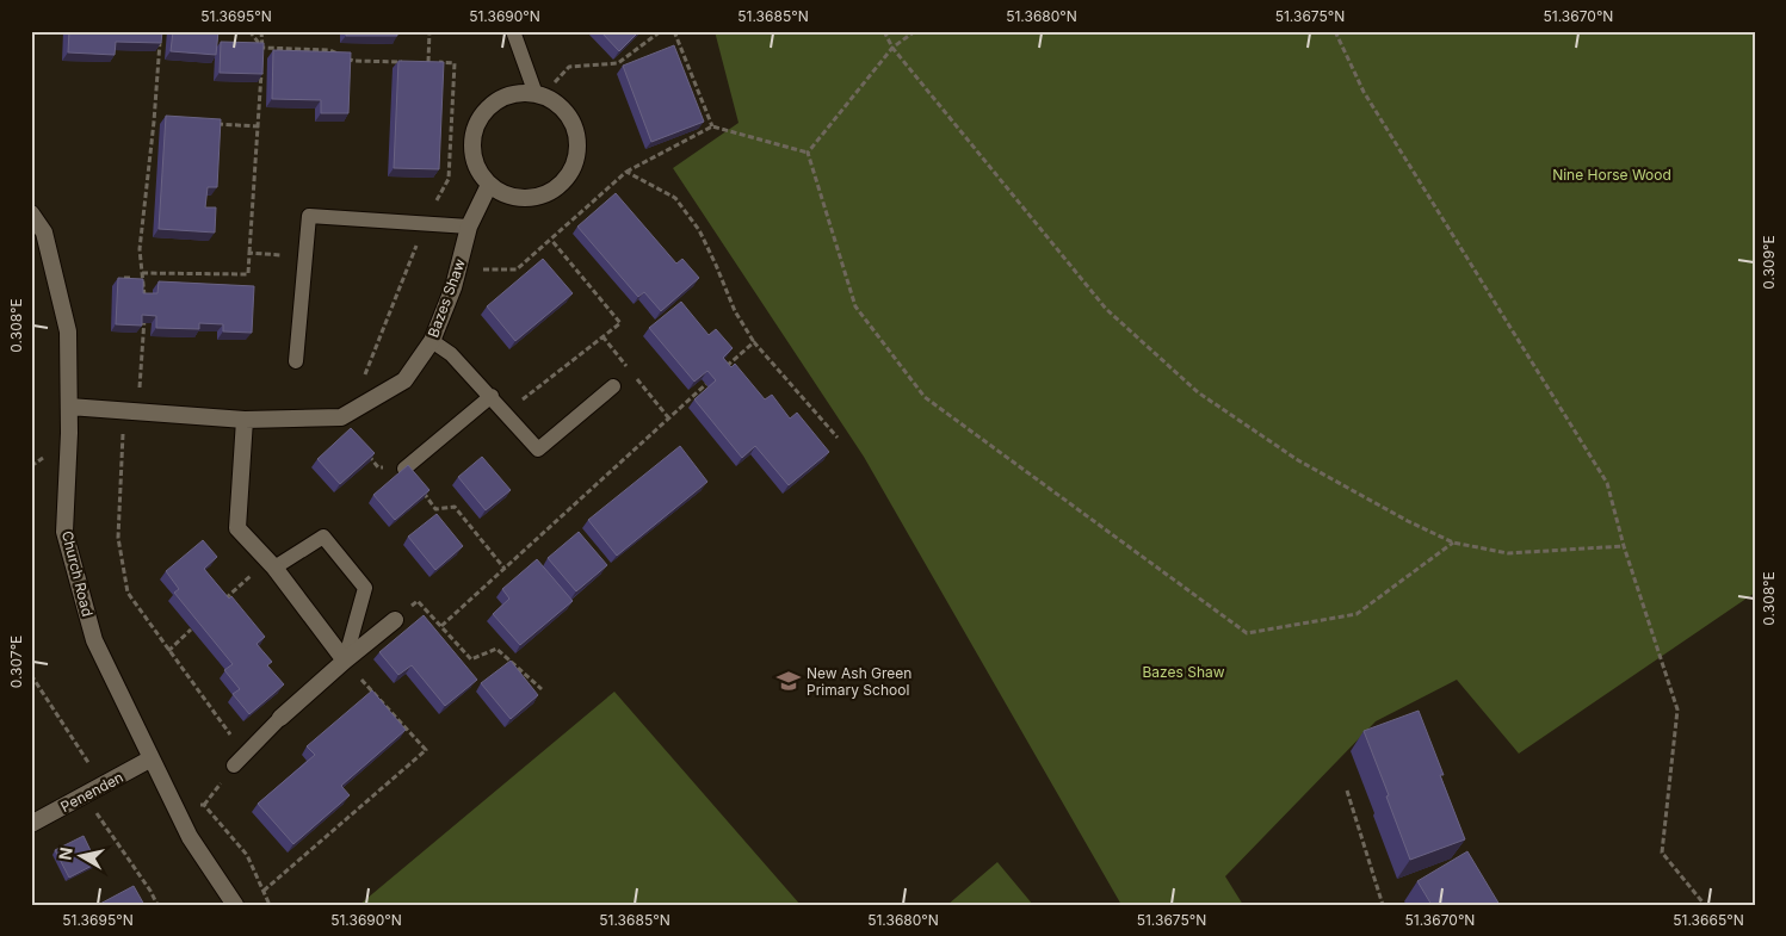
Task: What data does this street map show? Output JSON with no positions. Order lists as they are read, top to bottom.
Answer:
{
  "streets": {
    "street": ["Bazes Shaw", "Church Road", "Penenden"]
  },
  "crossings": [
    ["Bazes Shaw", "Church Road"],
    ["Church Road", "Penenden"]
  ],
  "parks": ["Nine Horse Wood", "Bazes Shaw"],
  "places": {
    "school or university": ["New Ash Green Primary School"]
  },
  "north": "left",
  "coordinates": [
    "51.3695°N",
    "51.3690°N",
    "51.3685°N",
    "51.3680°N",
    "51.3675°N",
    "51.3670°N",
    "0.309°E",
    "0.308°E",
    "0.307°E",
    "51.3665°N"
  ]
}
